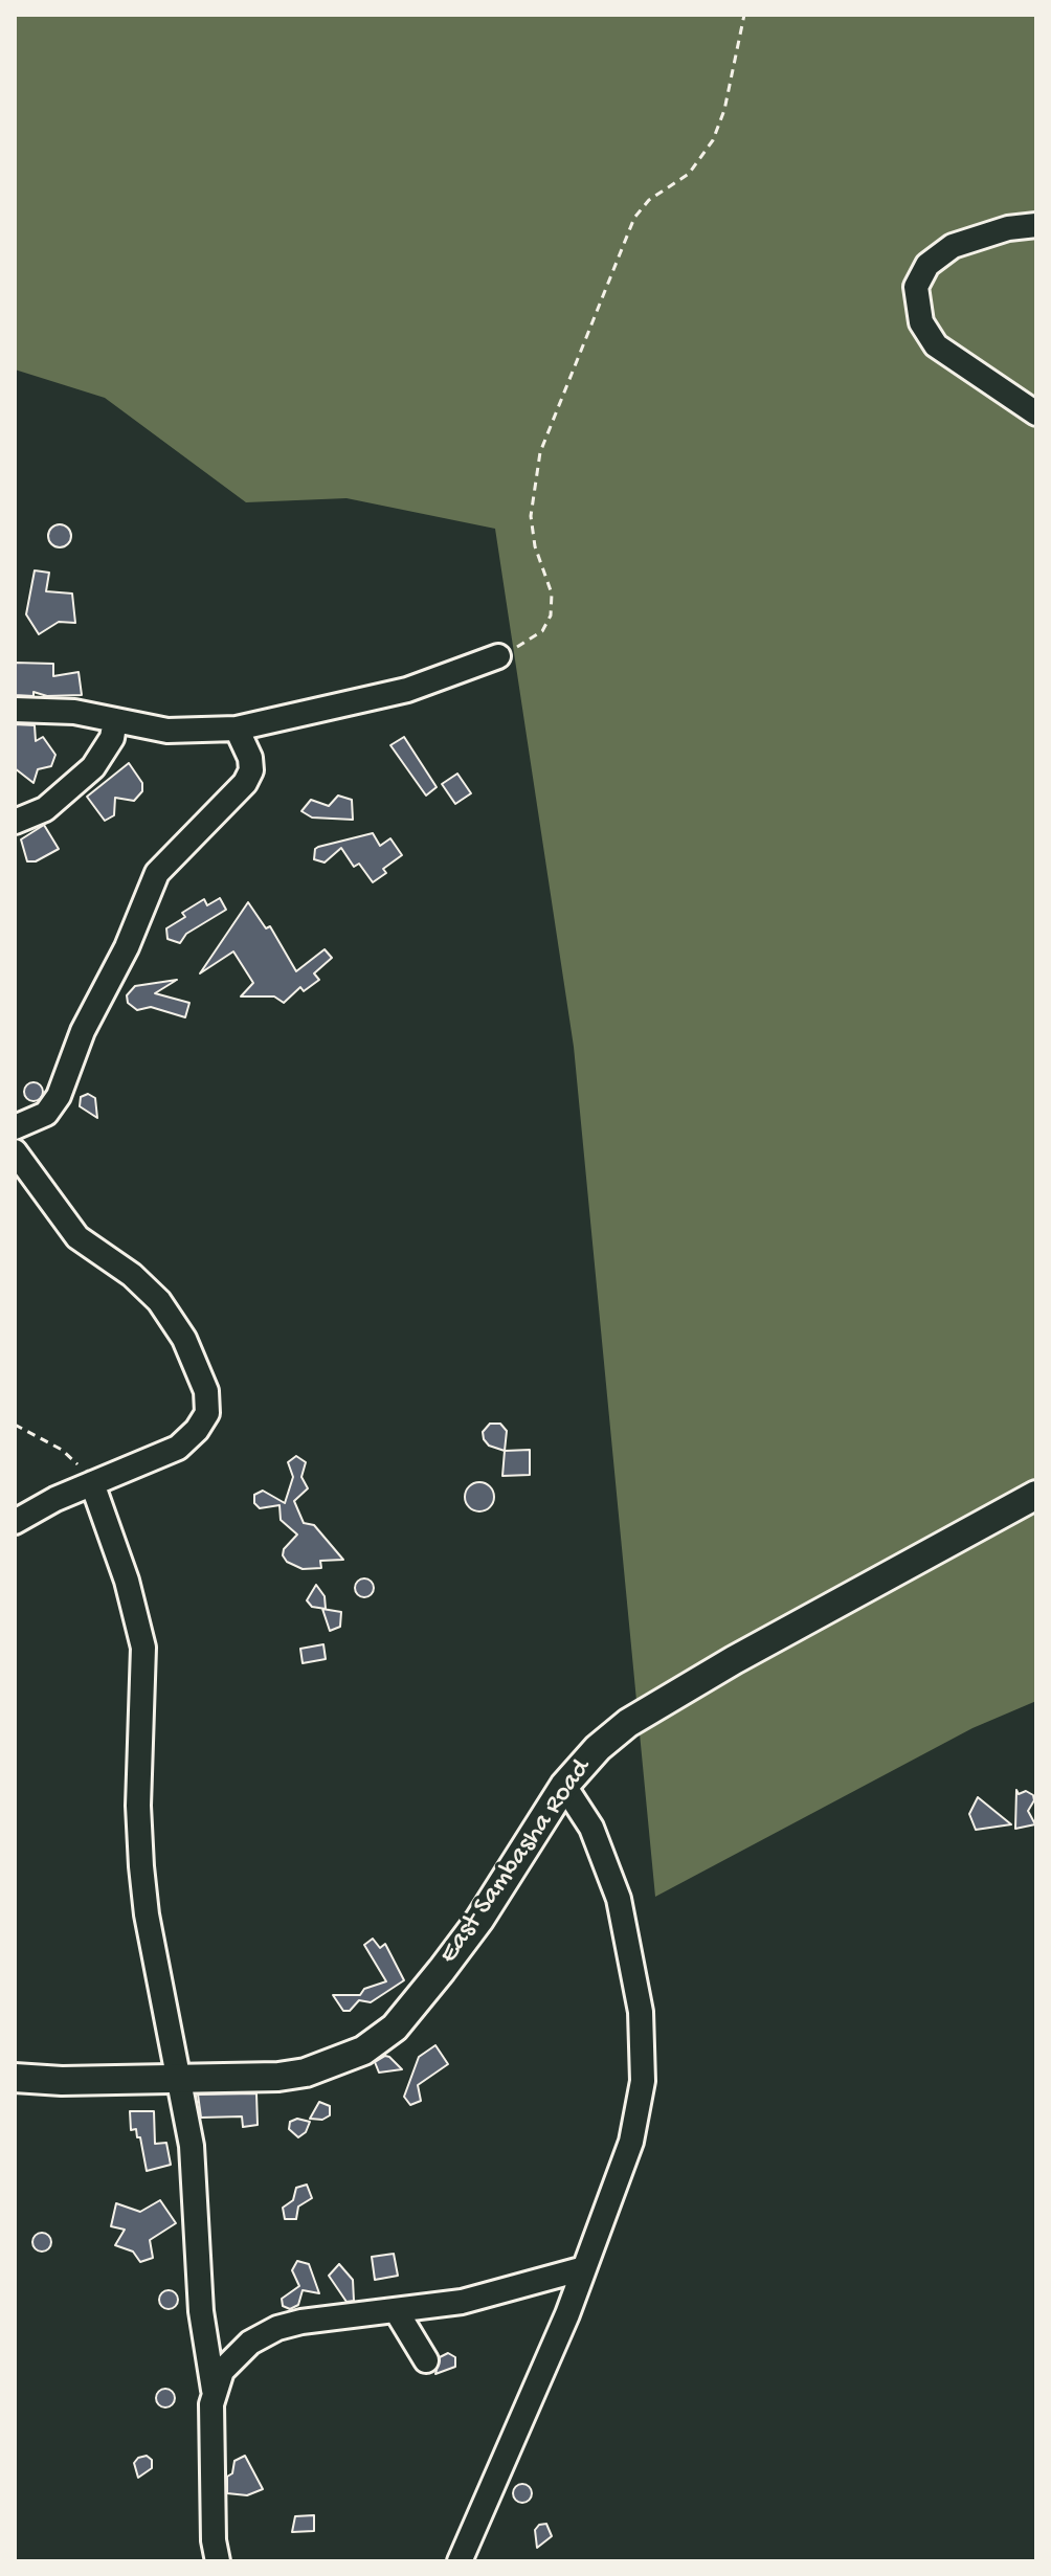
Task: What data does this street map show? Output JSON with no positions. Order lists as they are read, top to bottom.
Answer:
{
  "streets": {
    "street": ["East Sambasha Road"]
  }
}
